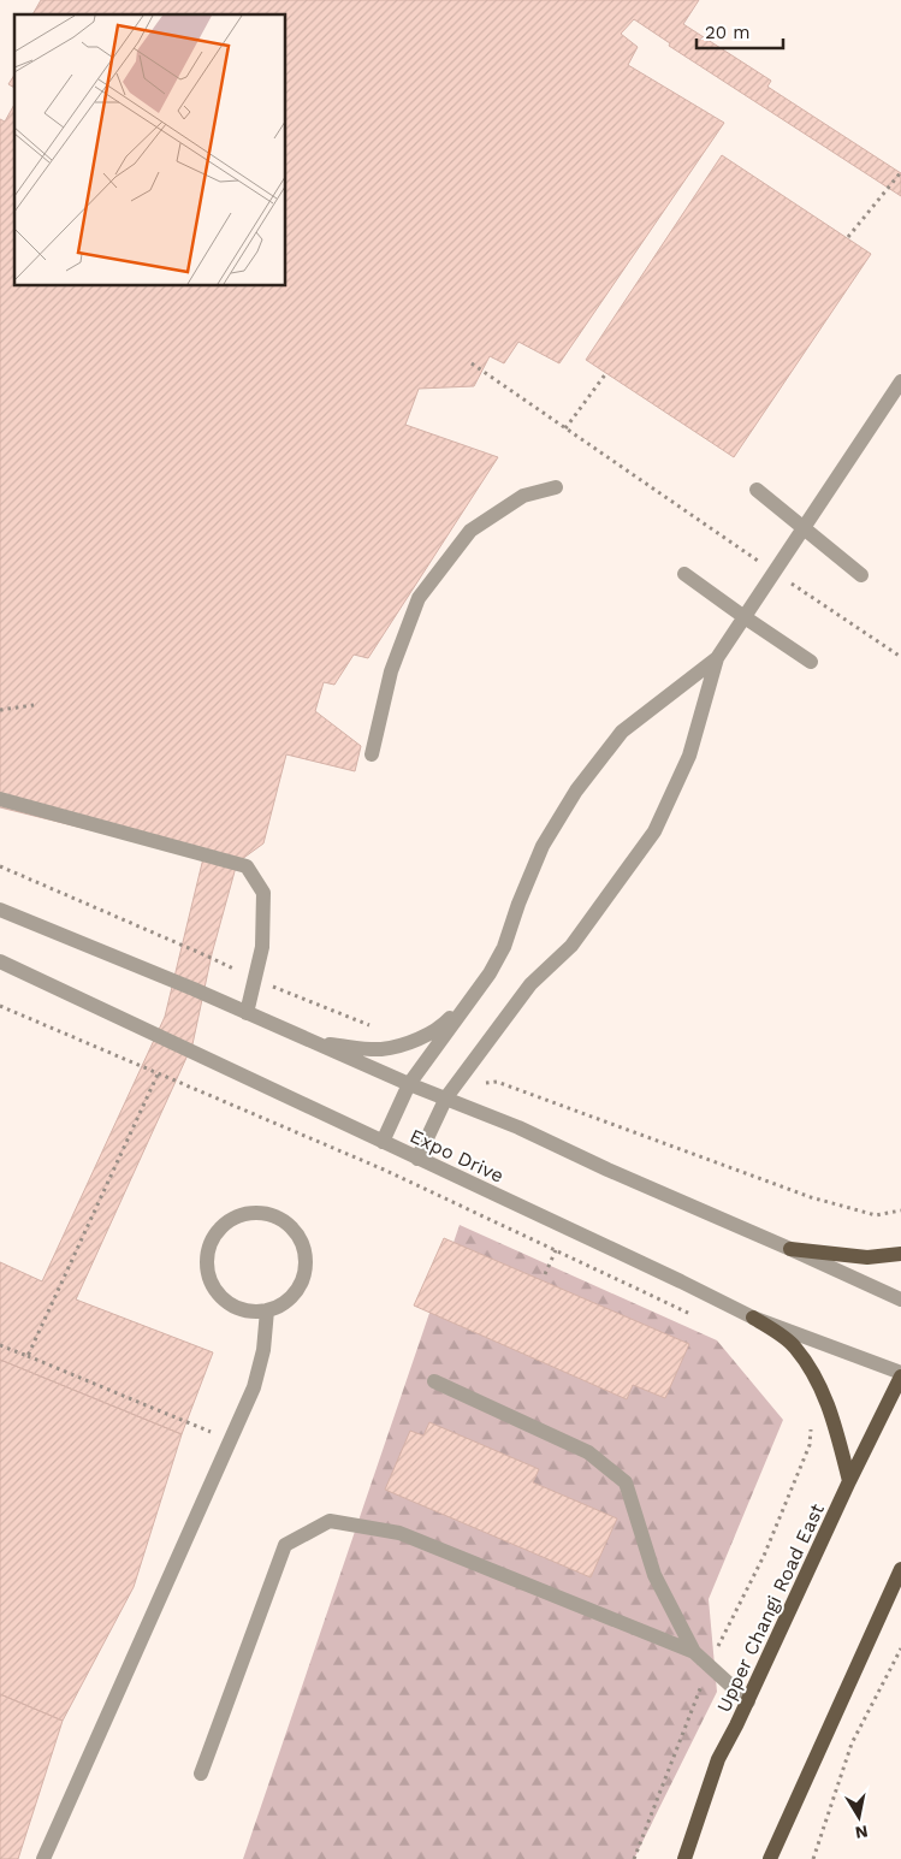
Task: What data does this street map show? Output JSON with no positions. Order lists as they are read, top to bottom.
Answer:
{
  "streets": {
    "main road": ["Upper Changi Road East"],
    "street": ["Expo Drive"]
  },
  "crossings": [
    ["Expo Drive", "Upper Changi Road East"]
  ],
  "scale_bar": "20 m",
  "north": "bottom"
}
